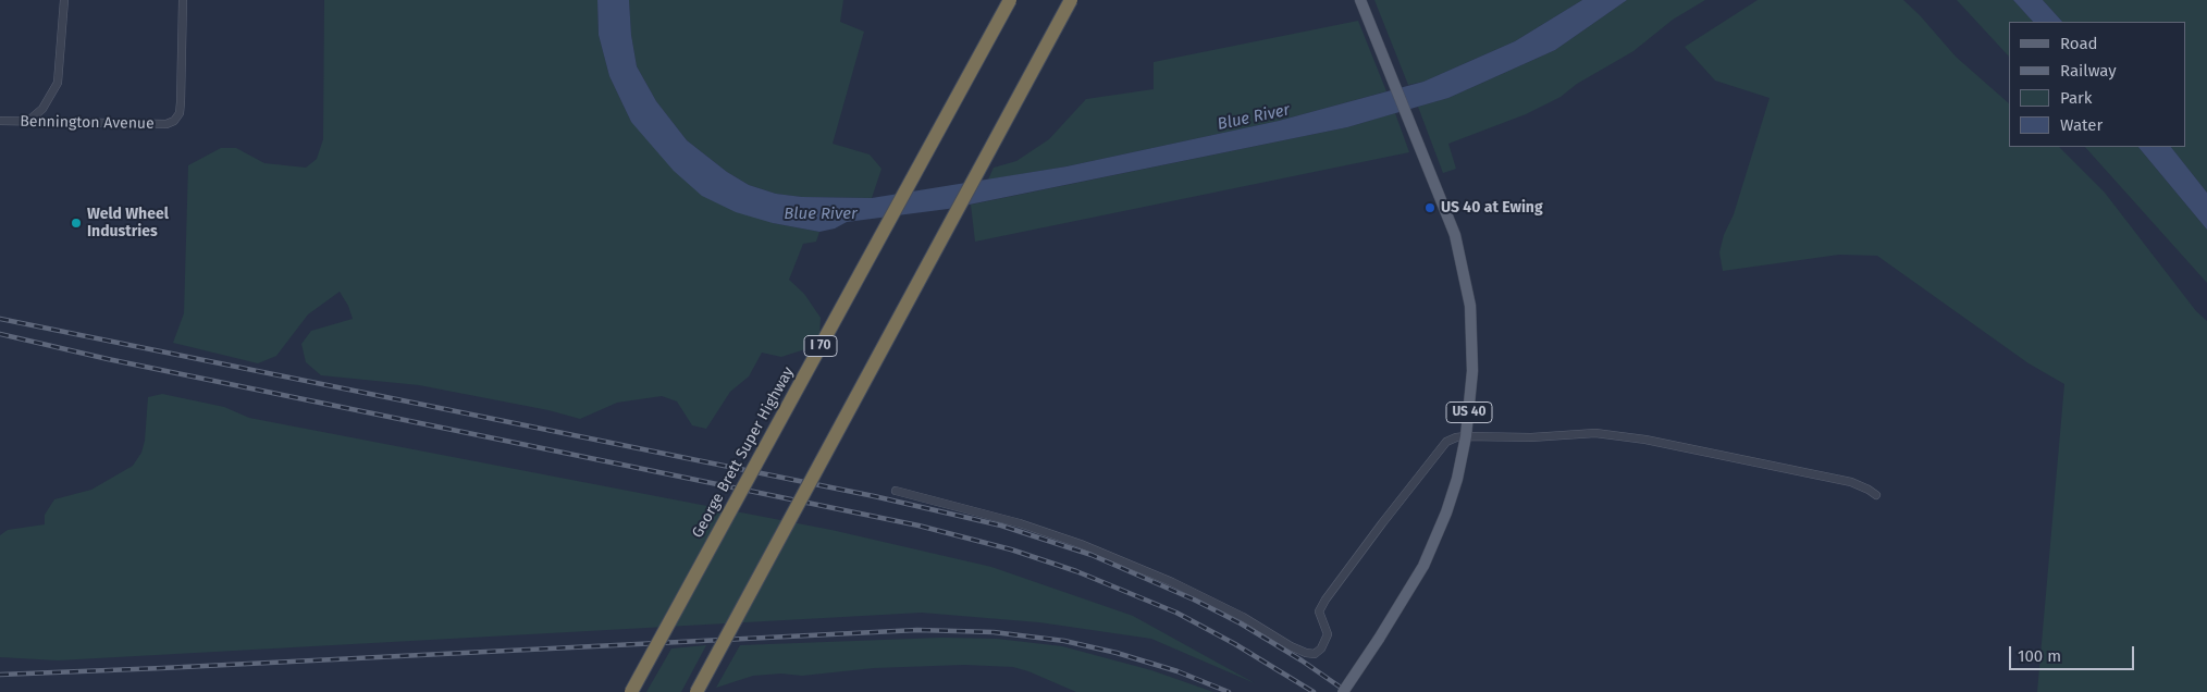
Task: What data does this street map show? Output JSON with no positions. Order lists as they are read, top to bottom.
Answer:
{
  "streets": {
    "highway": ["I 70", "George Brett Super Highway"],
    "main road": ["US 40"],
    "street": ["Bennington Avenue"]
  },
  "water": ["Blue River"],
  "places": ["US 40 at Ewing", "Weld Wheel Industries"],
  "legend": [
    "Road",
    "Railway",
    "Park",
    "Water"
  ],
  "scale_bar": "100 m"
}
